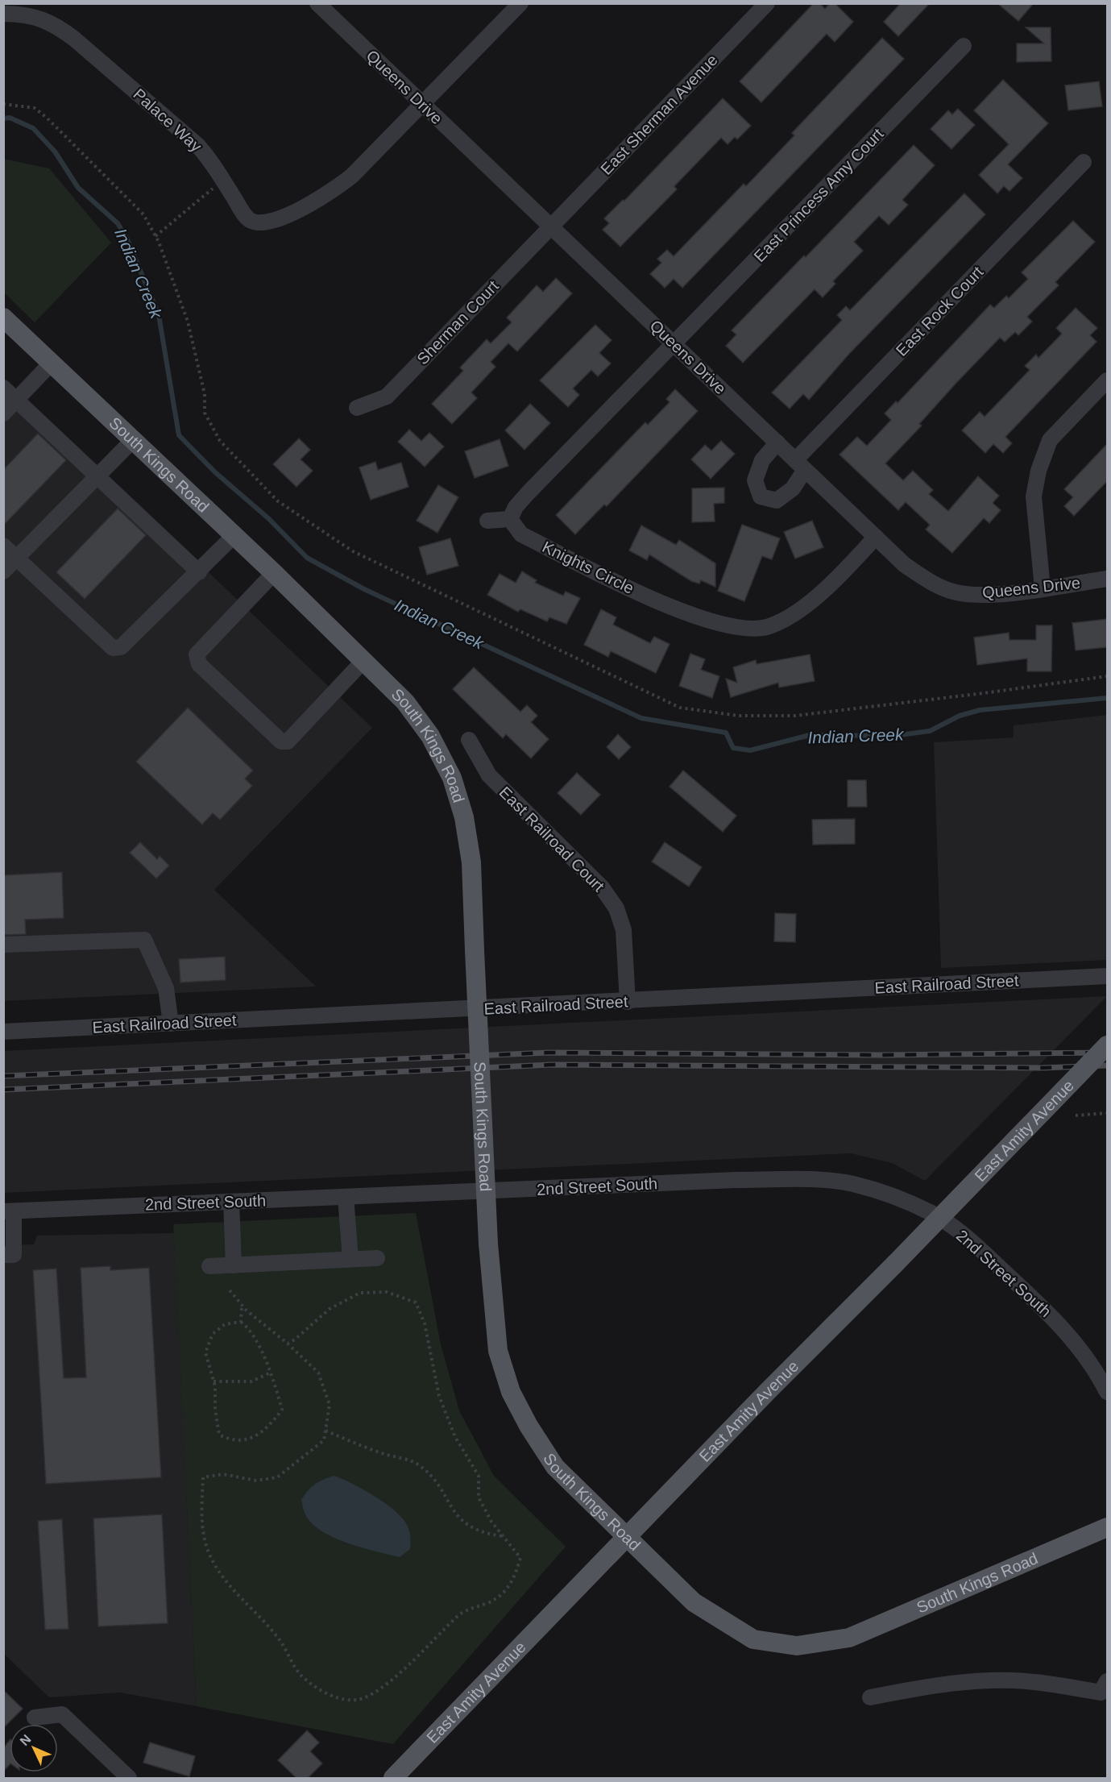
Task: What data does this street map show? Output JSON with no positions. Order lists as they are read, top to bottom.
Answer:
{
  "streets": {
    "main road": ["South Kings Road", "East Amity Avenue"],
    "street": [
      "Queens Drive",
      "East Sherman Avenue",
      "Palace Way",
      "East Princess Amy Court",
      "East Rock Court",
      "Sherman Court",
      "Knights Circle",
      "East Railroad Court",
      "East Railroad Street",
      "2nd Street South"
    ]
  },
  "crossings": [
    ["Queens Drive", "East Sherman Avenue"],
    ["Queens Drive", "Palace Way"],
    ["Queens Drive", "East Princess Amy Court"],
    ["Queens Drive", "East Rock Court"],
    ["Queens Drive", "Sherman Court"],
    ["Queens Drive", "Knights Circle"],
    ["East Sherman Avenue", "Sherman Court"],
    ["South Kings Road", "East Amity Avenue"],
    ["East Railroad Court", "East Railroad Street"]
  ],
  "water": ["Indian Creek"],
  "north": "top left"
}
